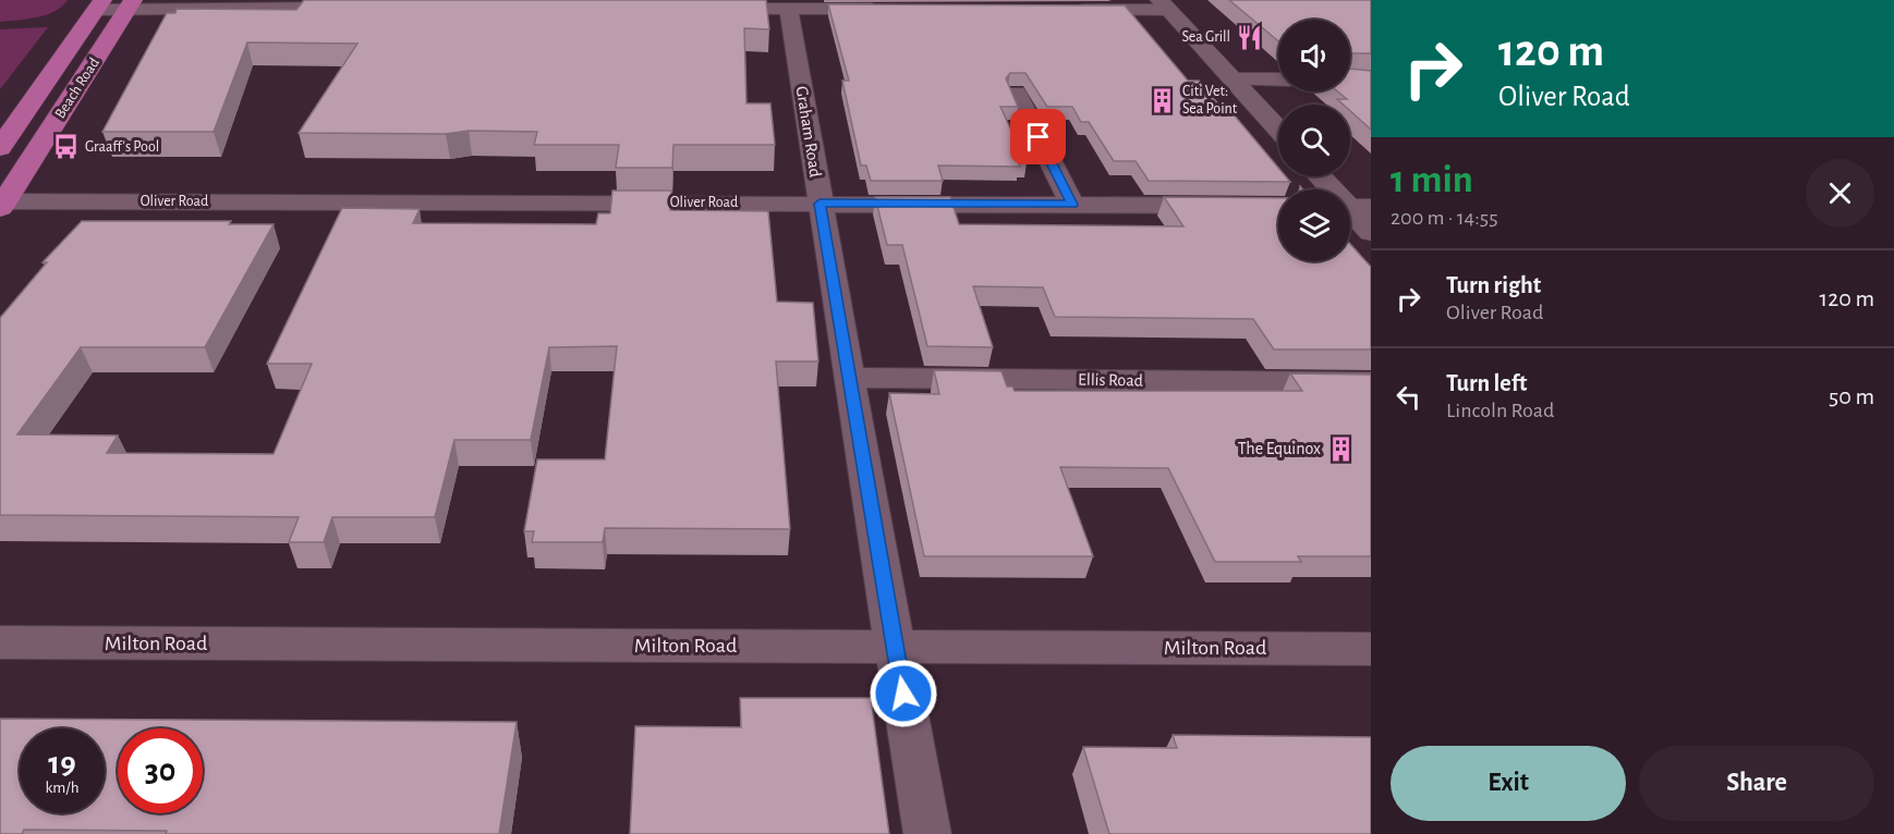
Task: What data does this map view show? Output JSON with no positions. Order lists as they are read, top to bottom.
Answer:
{
  "streets": {
    "main road": ["Beach Road"],
    "street": [
      "Graham Road",
      "Oliver Road",
      "Ellis Road",
      "Milton Road"
    ]
  },
  "crossings": [
    ["Beach Road", "Oliver Road"],
    ["Graham Road", "Oliver Road"],
    ["Graham Road", "Ellis Road"],
    ["Graham Road", "Milton Road"]
  ],
  "places": {
    "restaurant": ["Sea Grill"],
    "building": ["Citi Vet: Sea Point", "The Equinox"],
    "bus stop": ["Graaff's Pool"]
  },
  "page": {
    "turn": ["120 m", "Oliver Road"],
    "heading": ["1 min", "200 m · 14:55"],
    "list": [
      {
        "name": "Turn right",
        "note": "Oliver Road",
        "value": "120 m"
      },
      {
        "name": "Turn left",
        "note": "Lincoln Road",
        "value": "50 m"
      }
    ],
    "speed": "19 km/h",
    "limit": "30",
    "buttons": ["Exit", "Share"]
  }
}
